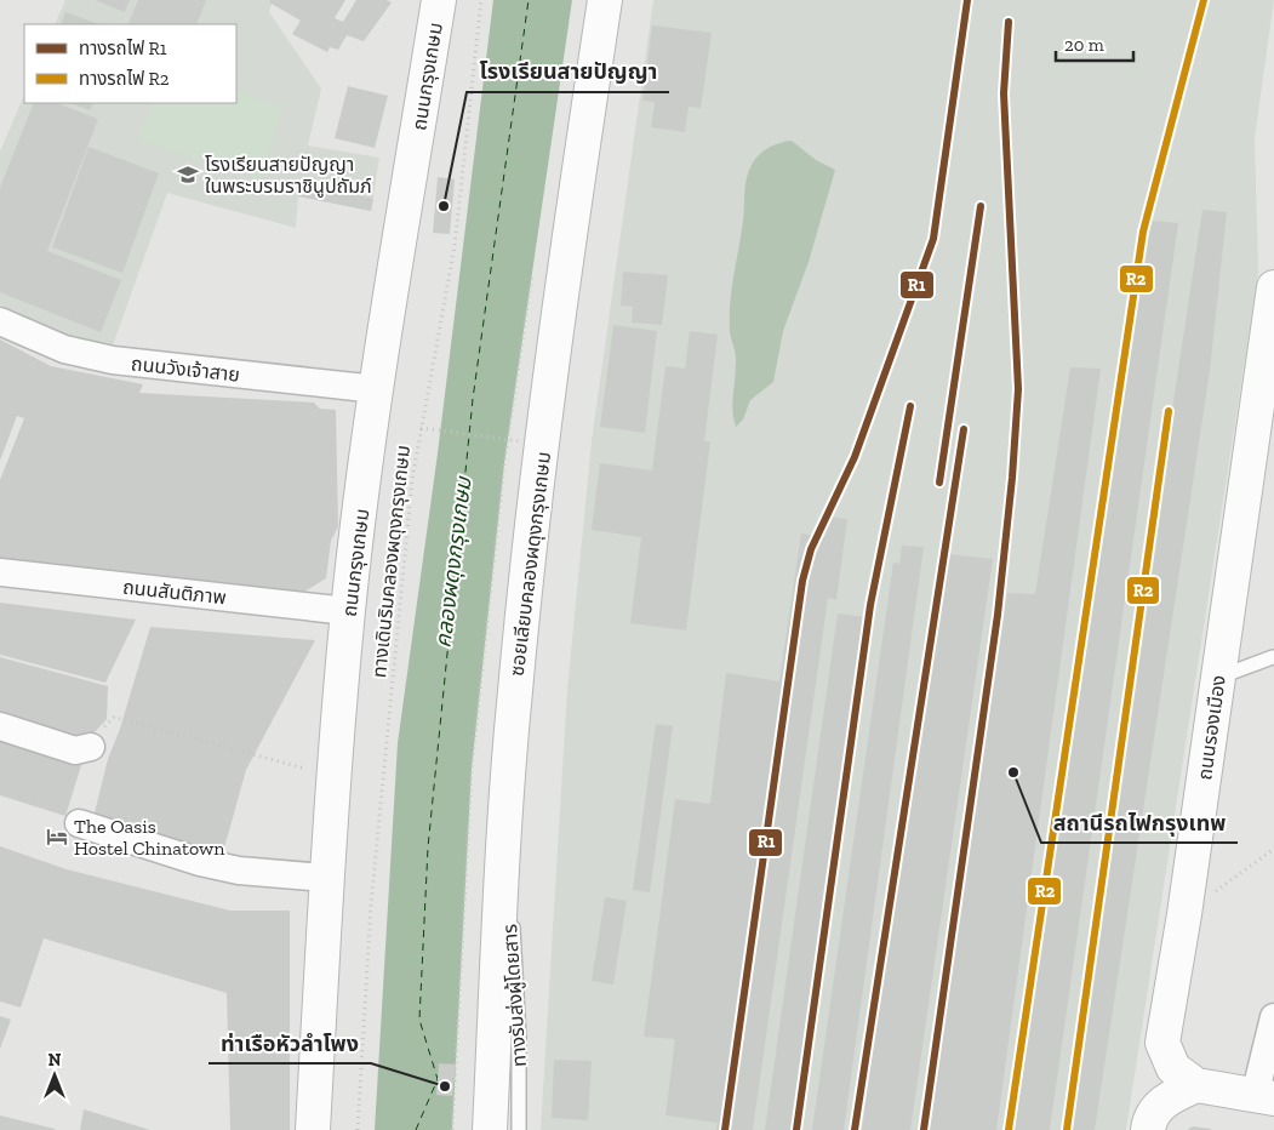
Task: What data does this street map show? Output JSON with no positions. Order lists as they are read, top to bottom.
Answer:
{
  "streets": {
    "street": [
      "ถนนกรุงเกษม",
      "ถนนวังเจ้าสาย",
      "ซอยเลียบคลองผดุงกรุงเกษม",
      "ถนนสันติภาพ",
      "ถนนรองเมือง"
    ],
    "path": ["ทางเดินริมคลองผดุงกรุงเกษม"]
  },
  "crossings": [
    ["ถนนกรุงเกษม", "ถนนวังเจ้าสาย"],
    ["ถนนกรุงเกษม", "ถนนสันติภาพ"]
  ],
  "water": ["คลองผดุงกรุงเกษม"],
  "places": {
    "school or university": ["โรงเรียนสายปัญญา ในพระบรมราชินูปถัมภ์"],
    "other": ["โรงเรียนสายปัญญา", "สถานีรถไฟกรุงเทพ", "ท่าเรือหัวลำโพง"],
    "hotel": ["The Oasis Hostel Chinatown"]
  },
  "lines": ["rail line R1", "rail line R2"],
  "legend": ["ทางรถไฟ R1", "ทางรถไฟ R2"],
  "scale_bar": "20 m",
  "north": "top"
}
